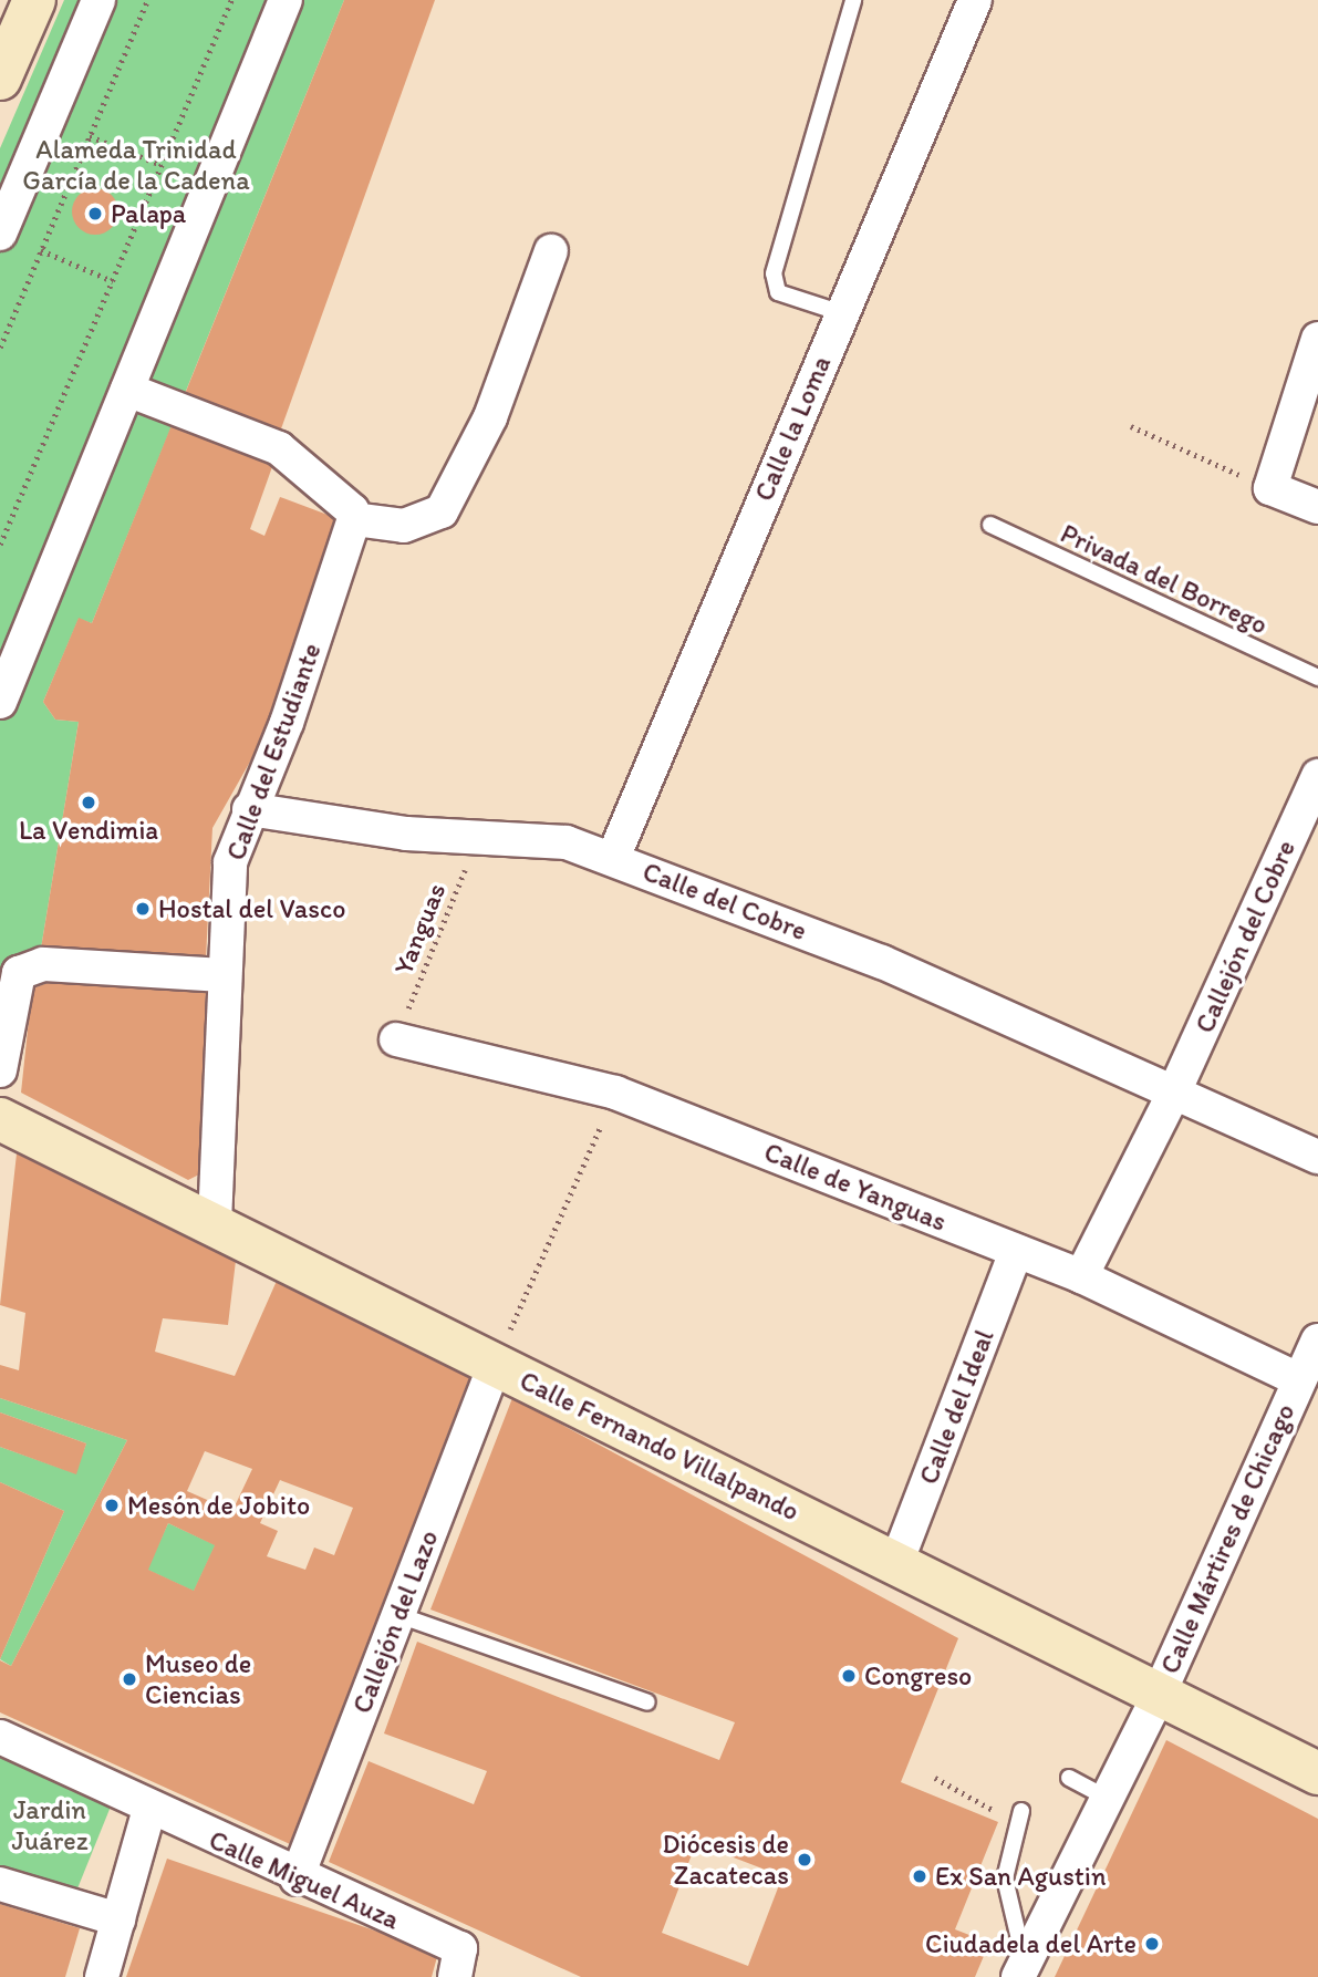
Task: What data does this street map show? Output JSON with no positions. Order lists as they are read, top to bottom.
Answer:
{
  "streets": {
    "street": [
      "Calle la Loma",
      "Calle del Estudiante",
      "Calle del Cobre",
      "Callejón del Cobre",
      "Calle de Yanguas",
      "Calle del Ideal",
      "Calle Fernando Villalpando",
      "Calle Mártires de Chicago",
      "Callejón del Lazo",
      "Calle Miguel Auza"
    ],
    "lane": ["Privada del Borrego"],
    "path": ["Yanguas"]
  },
  "crossings": [
    ["Calle la Loma", "Calle del Cobre"],
    ["Calle del Estudiante", "Calle del Cobre"],
    ["Calle del Estudiante", "Calle Fernando Villalpando"],
    ["Calle del Cobre", "Yanguas"],
    ["Calle del Cobre", "Callejón del Cobre"],
    ["Yanguas", "Calle de Yanguas"],
    ["Calle de Yanguas", "Calle del Ideal"],
    ["Calle de Yanguas", "Calle Mártires de Chicago"],
    ["Calle del Ideal", "Calle Fernando Villalpando"],
    ["Calle Fernando Villalpando", "Calle Mártires de Chicago"],
    ["Calle Fernando Villalpando", "Callejón del Lazo"],
    ["Callejón del Lazo", "Calle Miguel Auza"]
  ],
  "parks": ["Alameda Trinidad García de la Cadena", "Jardin Juárez"],
  "places": [
    "Palapa",
    "La Vendimia",
    "Hostal del Vasco",
    "Mesón de Jobito",
    "Congreso",
    "Museo de Ciencias",
    "Diócesis de Zacatecas",
    "Ex San Agustin",
    "Ciudadela del Arte"
  ]
}
